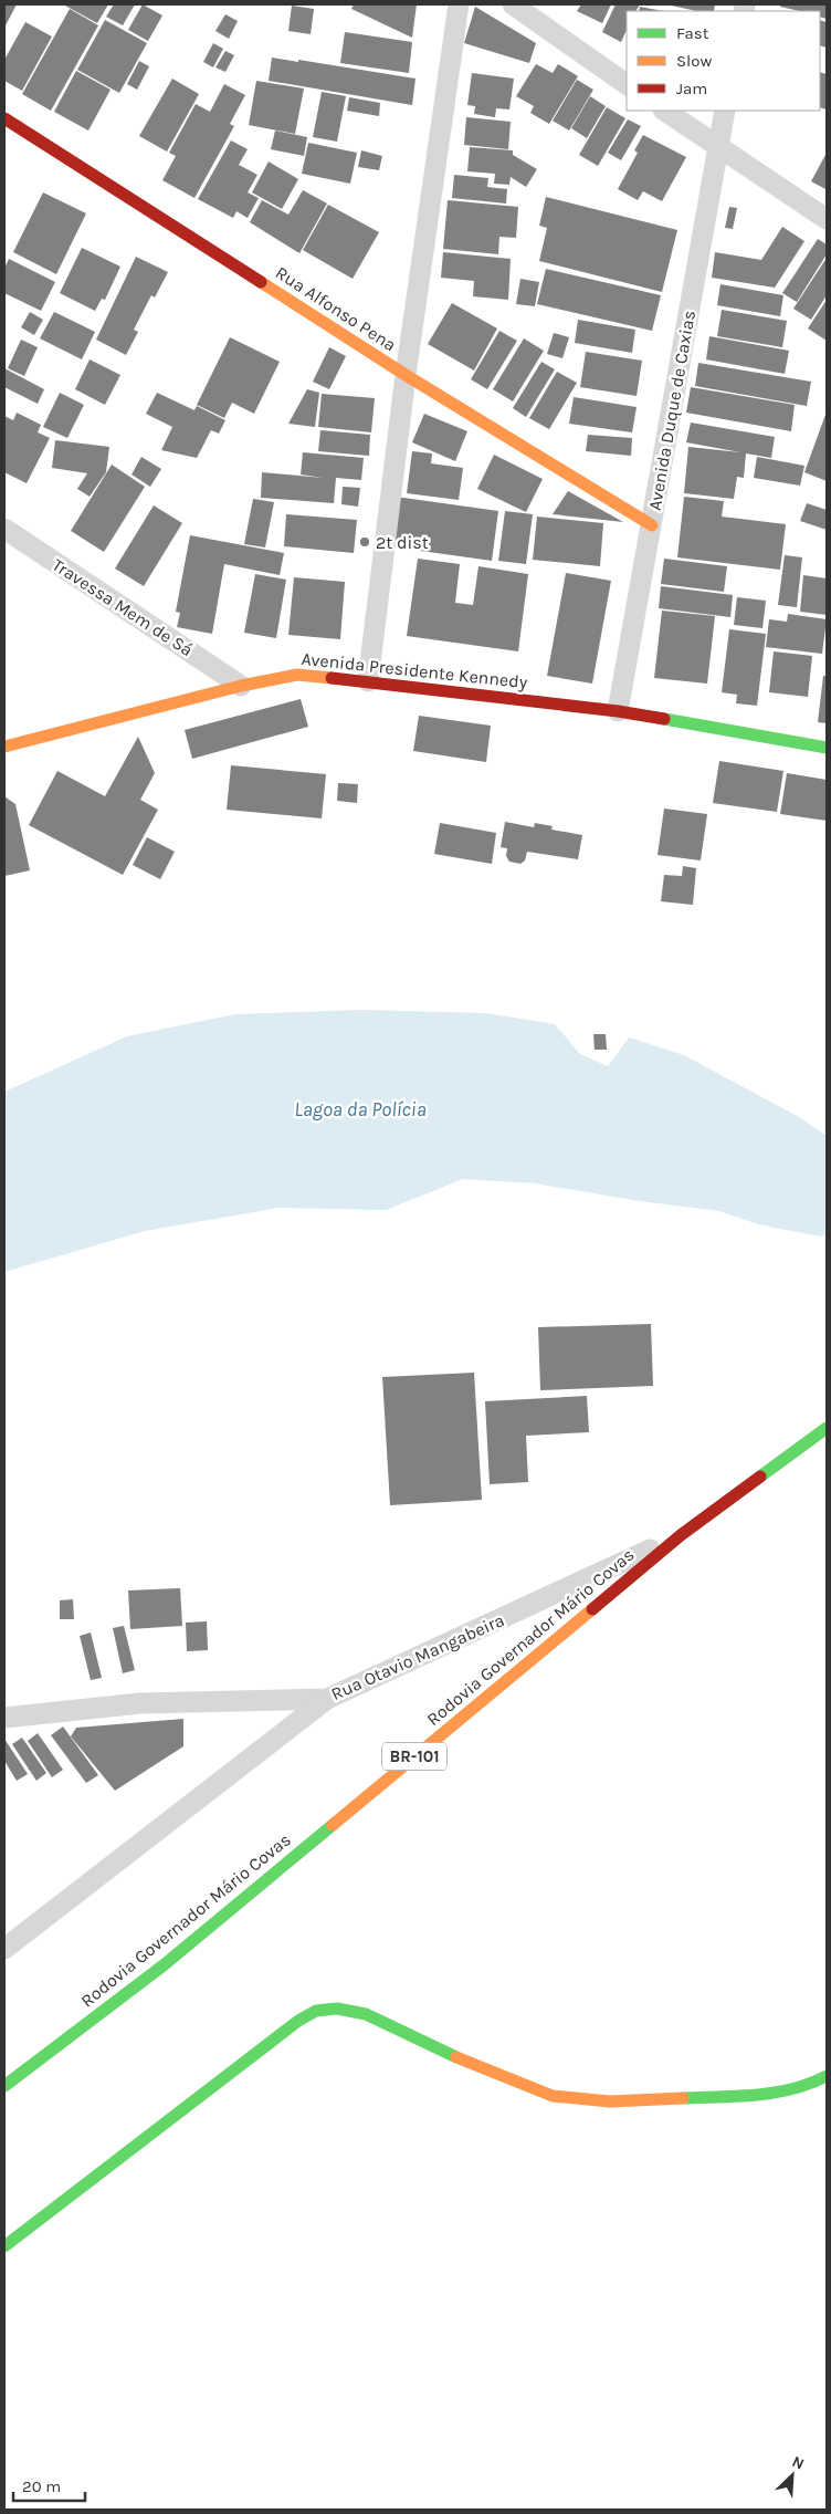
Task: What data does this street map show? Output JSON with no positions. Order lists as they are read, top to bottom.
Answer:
{
  "streets": {
    "main road": [
      "Rua Alfonso Pena",
      "Avenida Presidente Kennedy",
      "Rodovia Governador Mário Covas",
      "BR-101"
    ],
    "street": ["Avenida Duque de Caxias", "Travessa Mem de Sá", "Rua Otavio Mangabeira"]
  },
  "crossings": [
    ["Rua Alfonso Pena", "Avenida Duque de Caxias"],
    ["Avenida Duque de Caxias", "Avenida Presidente Kennedy"],
    ["Travessa Mem de Sá", "Avenida Presidente Kennedy"],
    ["Rodovia Governador Mário Covas", "Rua Otavio Mangabeira"]
  ],
  "water": ["Lagoa da Polícia"],
  "places": ["2t dist"],
  "legend": ["Fast", "Slow", "Jam"],
  "scale_bar": "20 m",
  "north": "top right"
}
